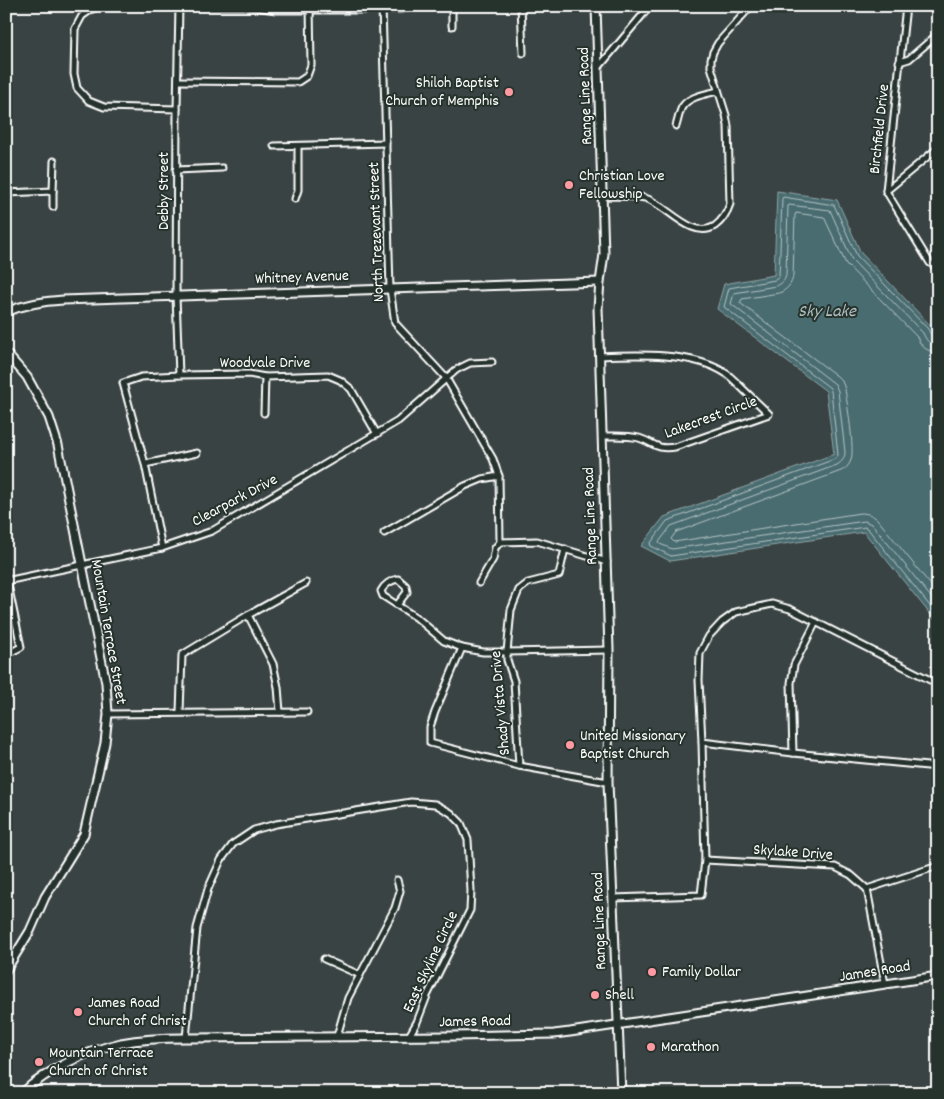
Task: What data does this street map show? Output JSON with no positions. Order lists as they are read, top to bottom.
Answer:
{
  "streets": {
    "main road": [
      "Range Line Road",
      "Whitney Avenue",
      "Mountain Terrace Street",
      "James Road"
    ],
    "street": [
      "Birchfield Drive",
      "Debby Street",
      "North Trezevant Street",
      "Woodvale Drive",
      "Lakecrest Circle",
      "Clearpark Drive",
      "Shady Vista Drive",
      "Skylake Drive",
      "East Skyline Circle"
    ]
  },
  "crossings": [
    ["Range Line Road", "Whitney Avenue"],
    ["Range Line Road", "Lakecrest Circle"],
    ["Range Line Road", "James Road"],
    ["Debby Street", "Whitney Avenue"],
    ["Debby Street", "Woodvale Drive"],
    ["North Trezevant Street", "Whitney Avenue"],
    ["North Trezevant Street", "Clearpark Drive"],
    ["Woodvale Drive", "Clearpark Drive"],
    ["Clearpark Drive", "Mountain Terrace Street"],
    ["East Skyline Circle", "James Road"]
  ],
  "water": ["Sky Lake"],
  "places": [
    "Shiloh Baptist Church of Memphis",
    "Christian Love Fellowship",
    "United Missionary Baptist Church",
    "Family Dollar",
    "Shell",
    "James Road Church of Christ",
    "Marathon",
    "Mountain Terrace Church of Christ"
  ]
}
